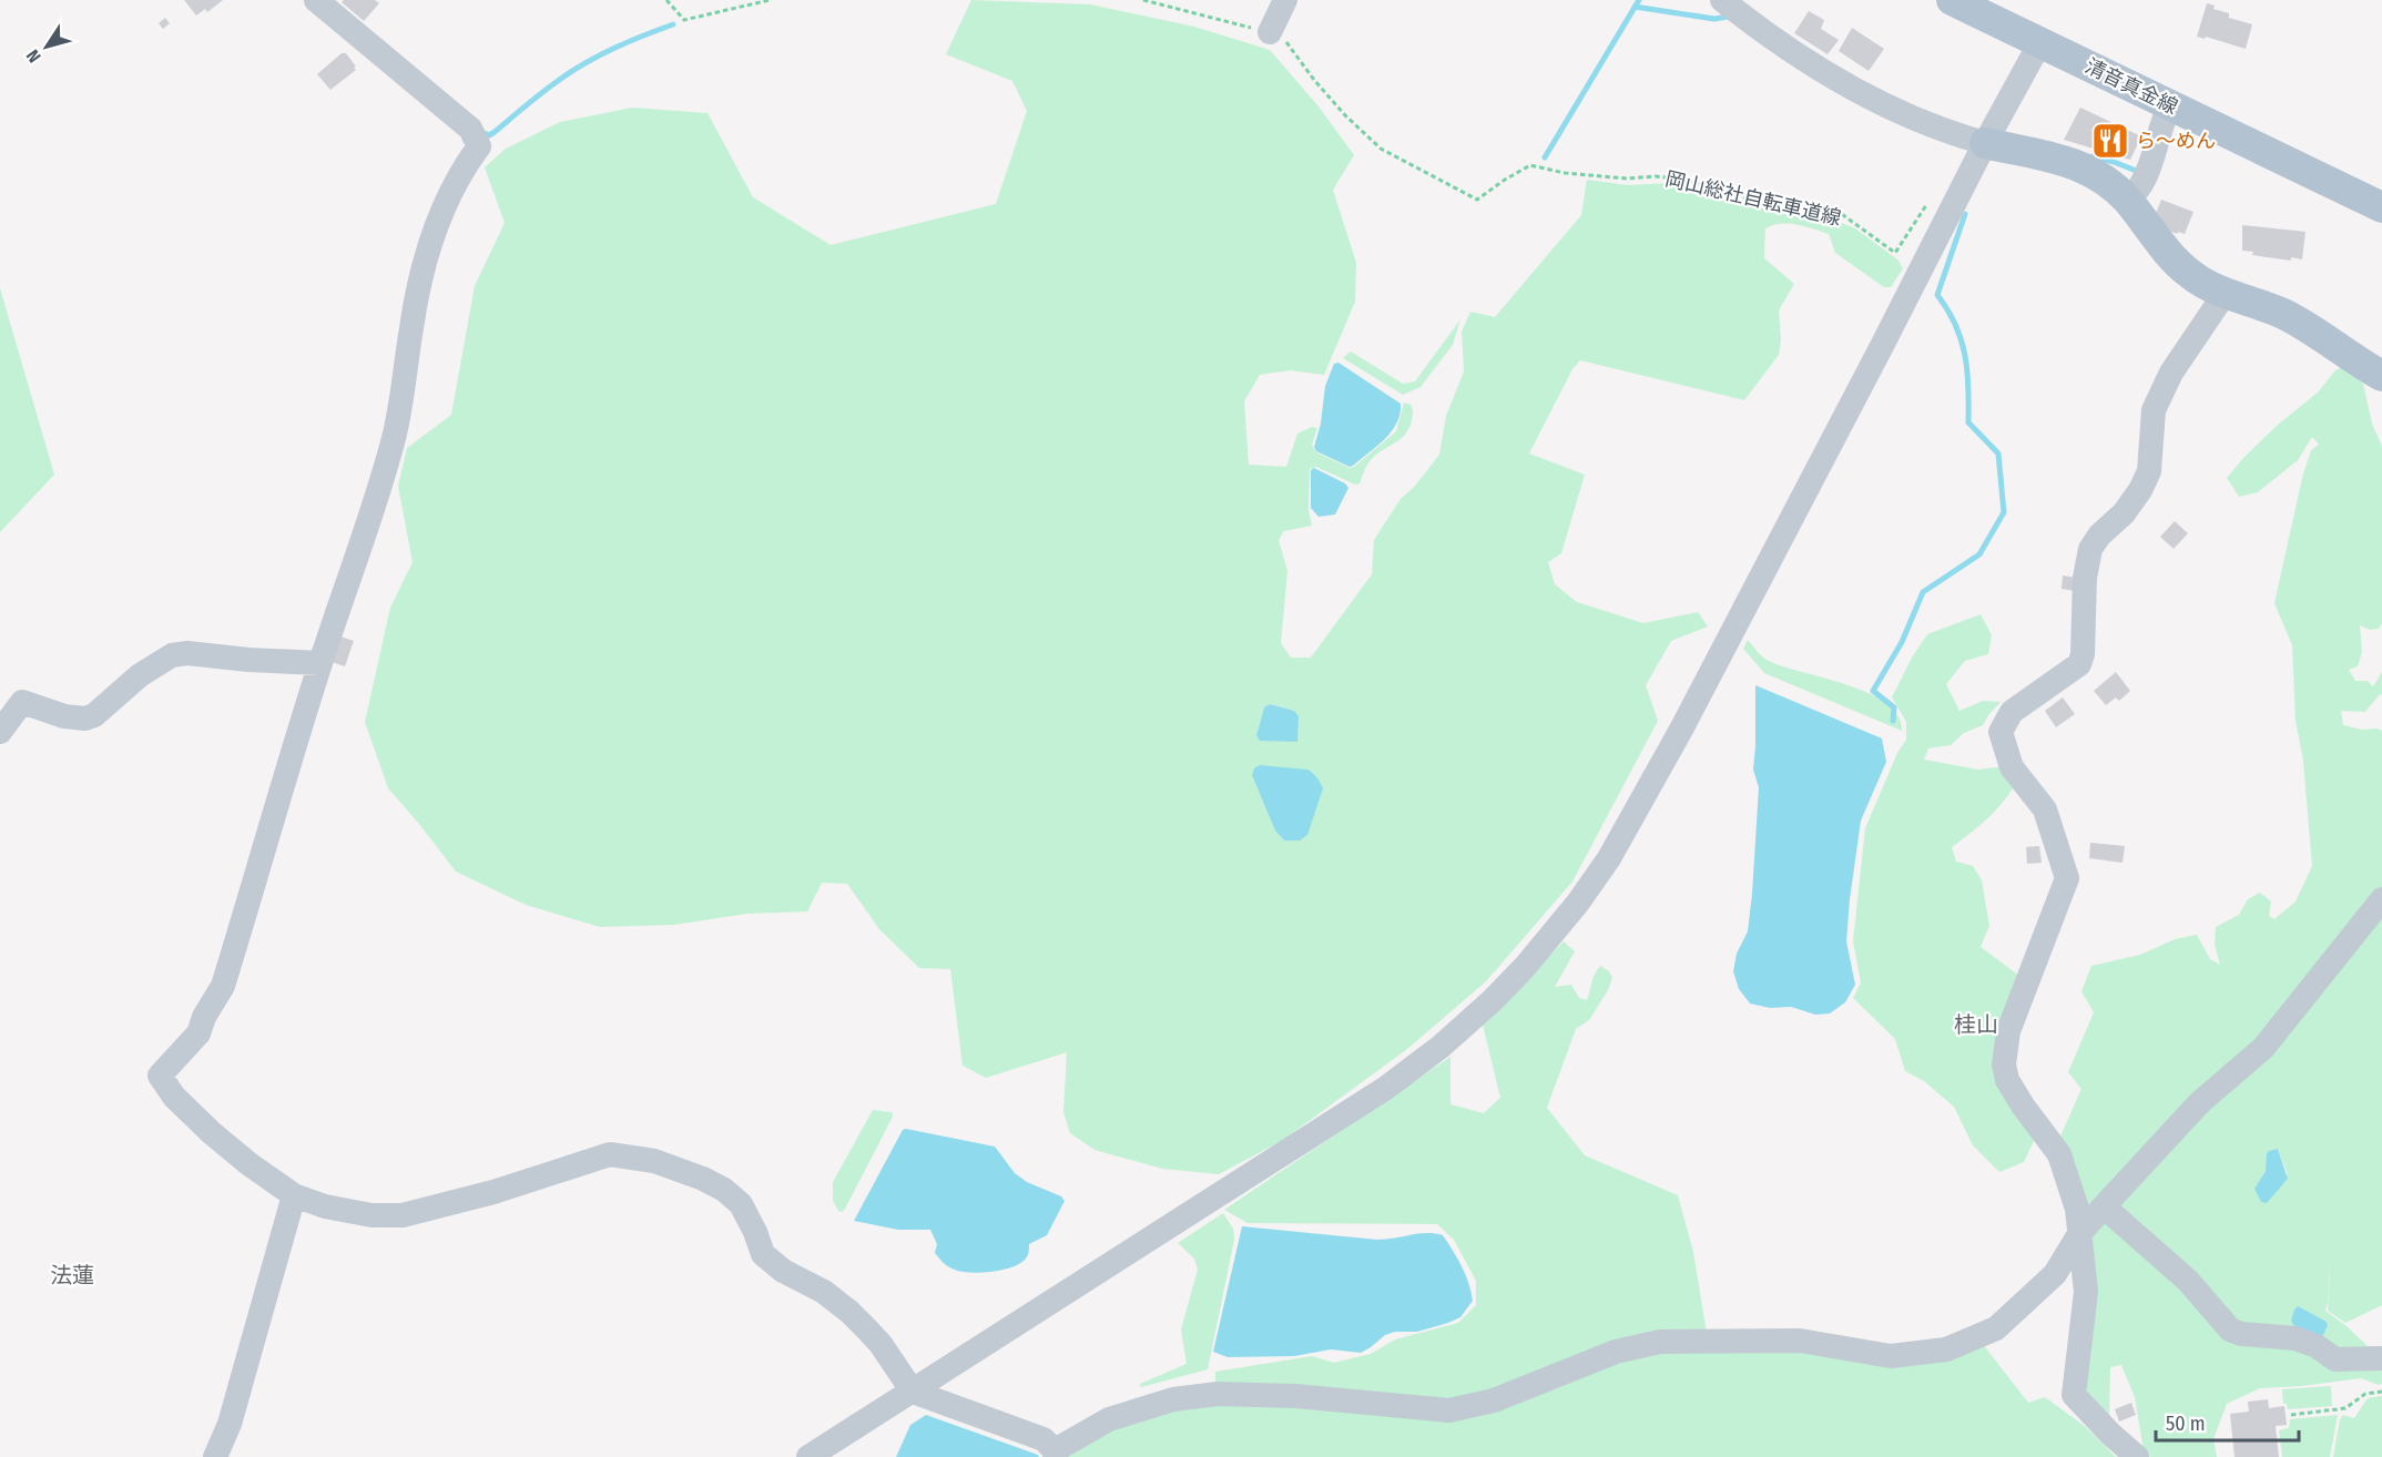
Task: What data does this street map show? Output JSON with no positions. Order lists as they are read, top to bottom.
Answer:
{
  "streets": {
    "main road": ["清音真金線"],
    "path": ["岡山総社自転車道線"]
  },
  "districts": ["桂山", "法蓮"],
  "places": {
    "restaurant": ["ら～めん"]
  },
  "scale_bar": "50 m",
  "north": "bottom left"
}
